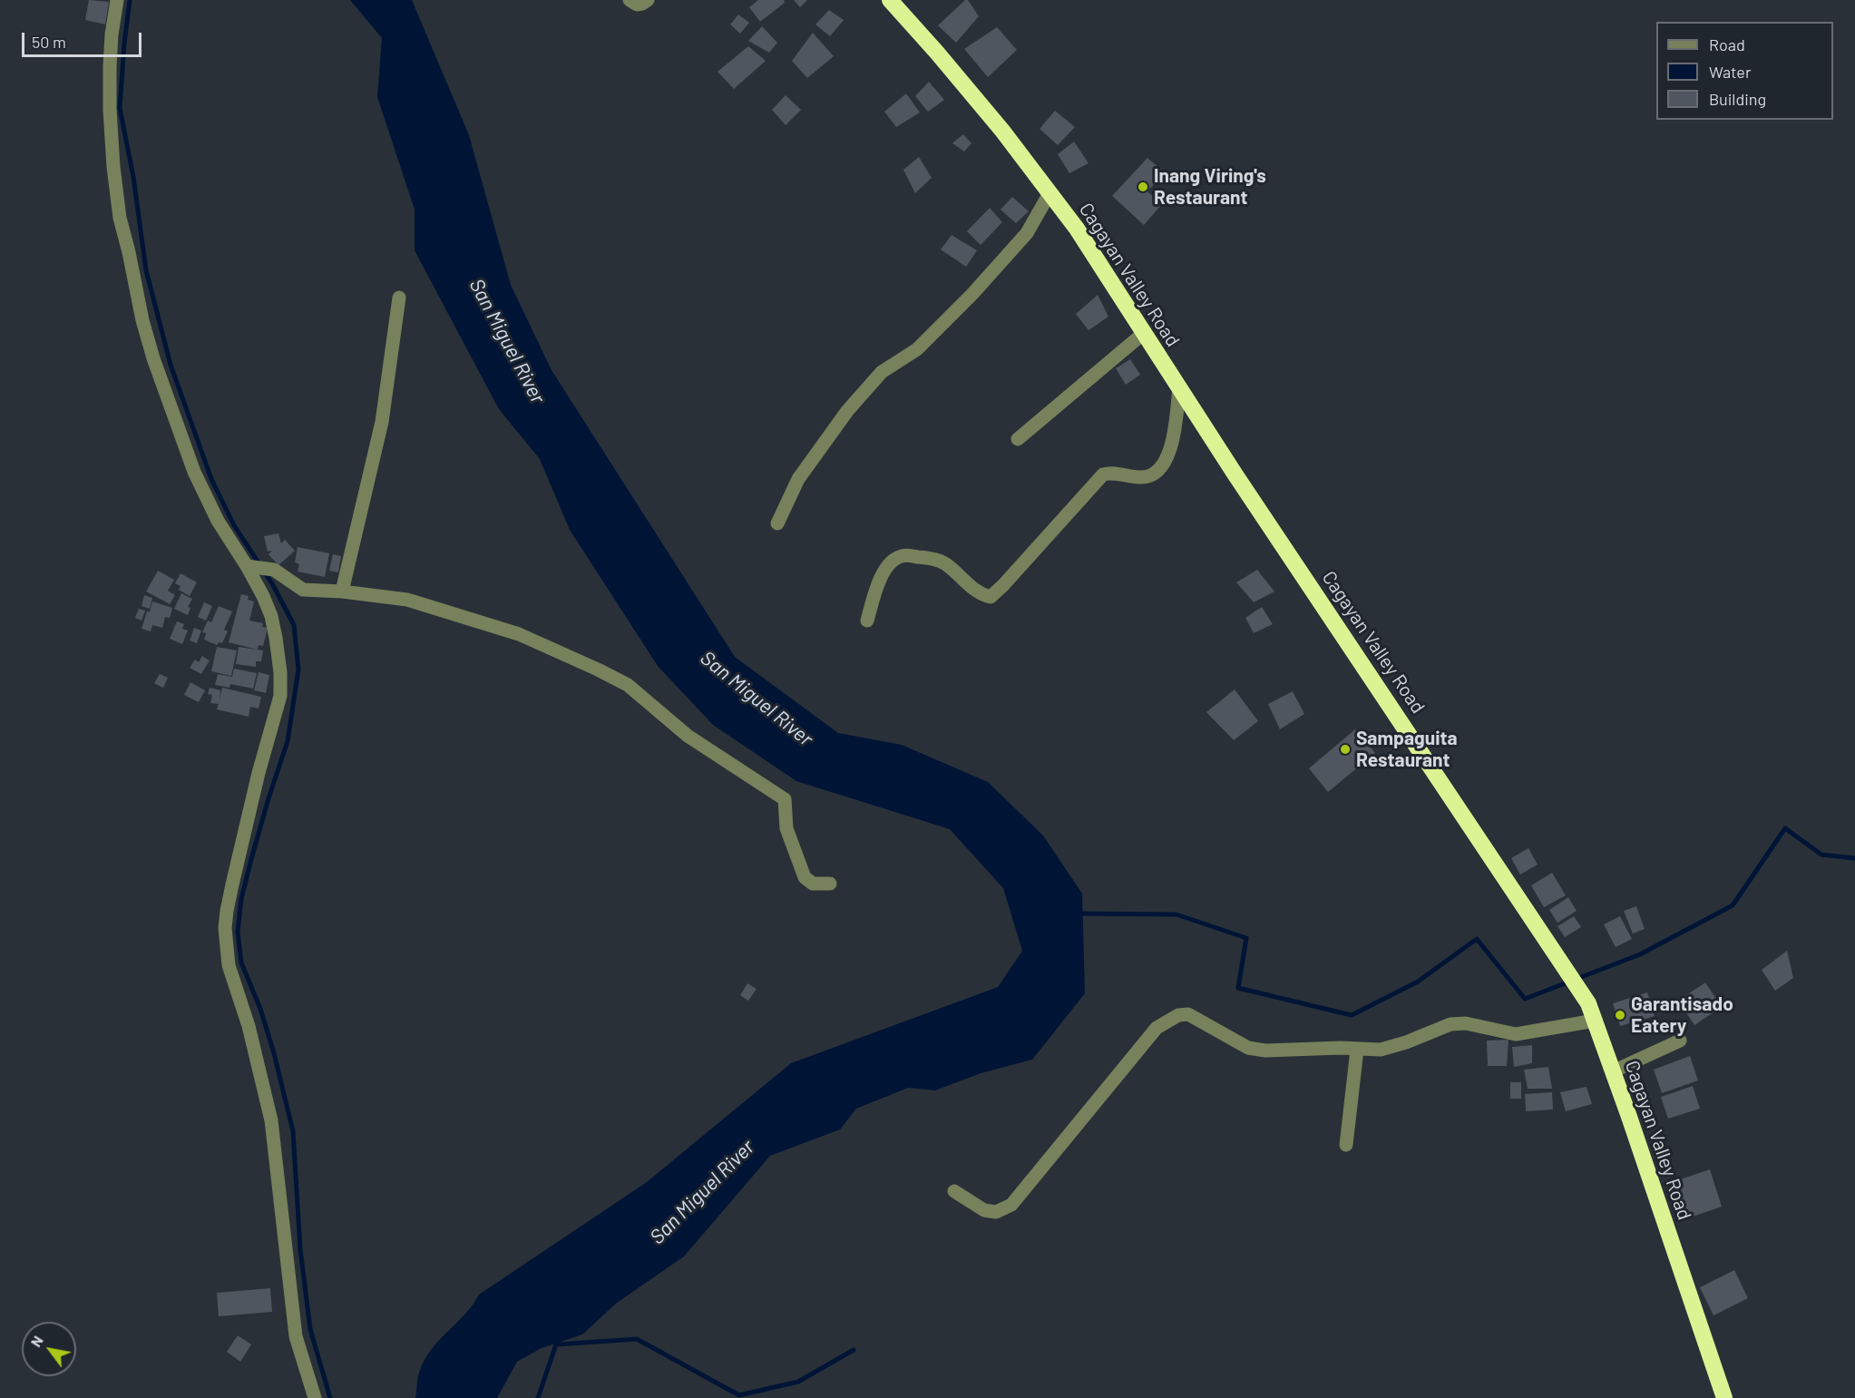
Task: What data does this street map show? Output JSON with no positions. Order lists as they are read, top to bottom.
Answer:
{
  "streets": {
    "highway": ["Cagayan Valley Road"]
  },
  "water": ["San Miguel River"],
  "places": ["Inang Viring's Restaurant", "Sampaguita Restaurant", "Garantisado Eatery"],
  "legend": ["Road", "Water", "Building"],
  "scale_bar": "50 m",
  "north": "top left"
}
